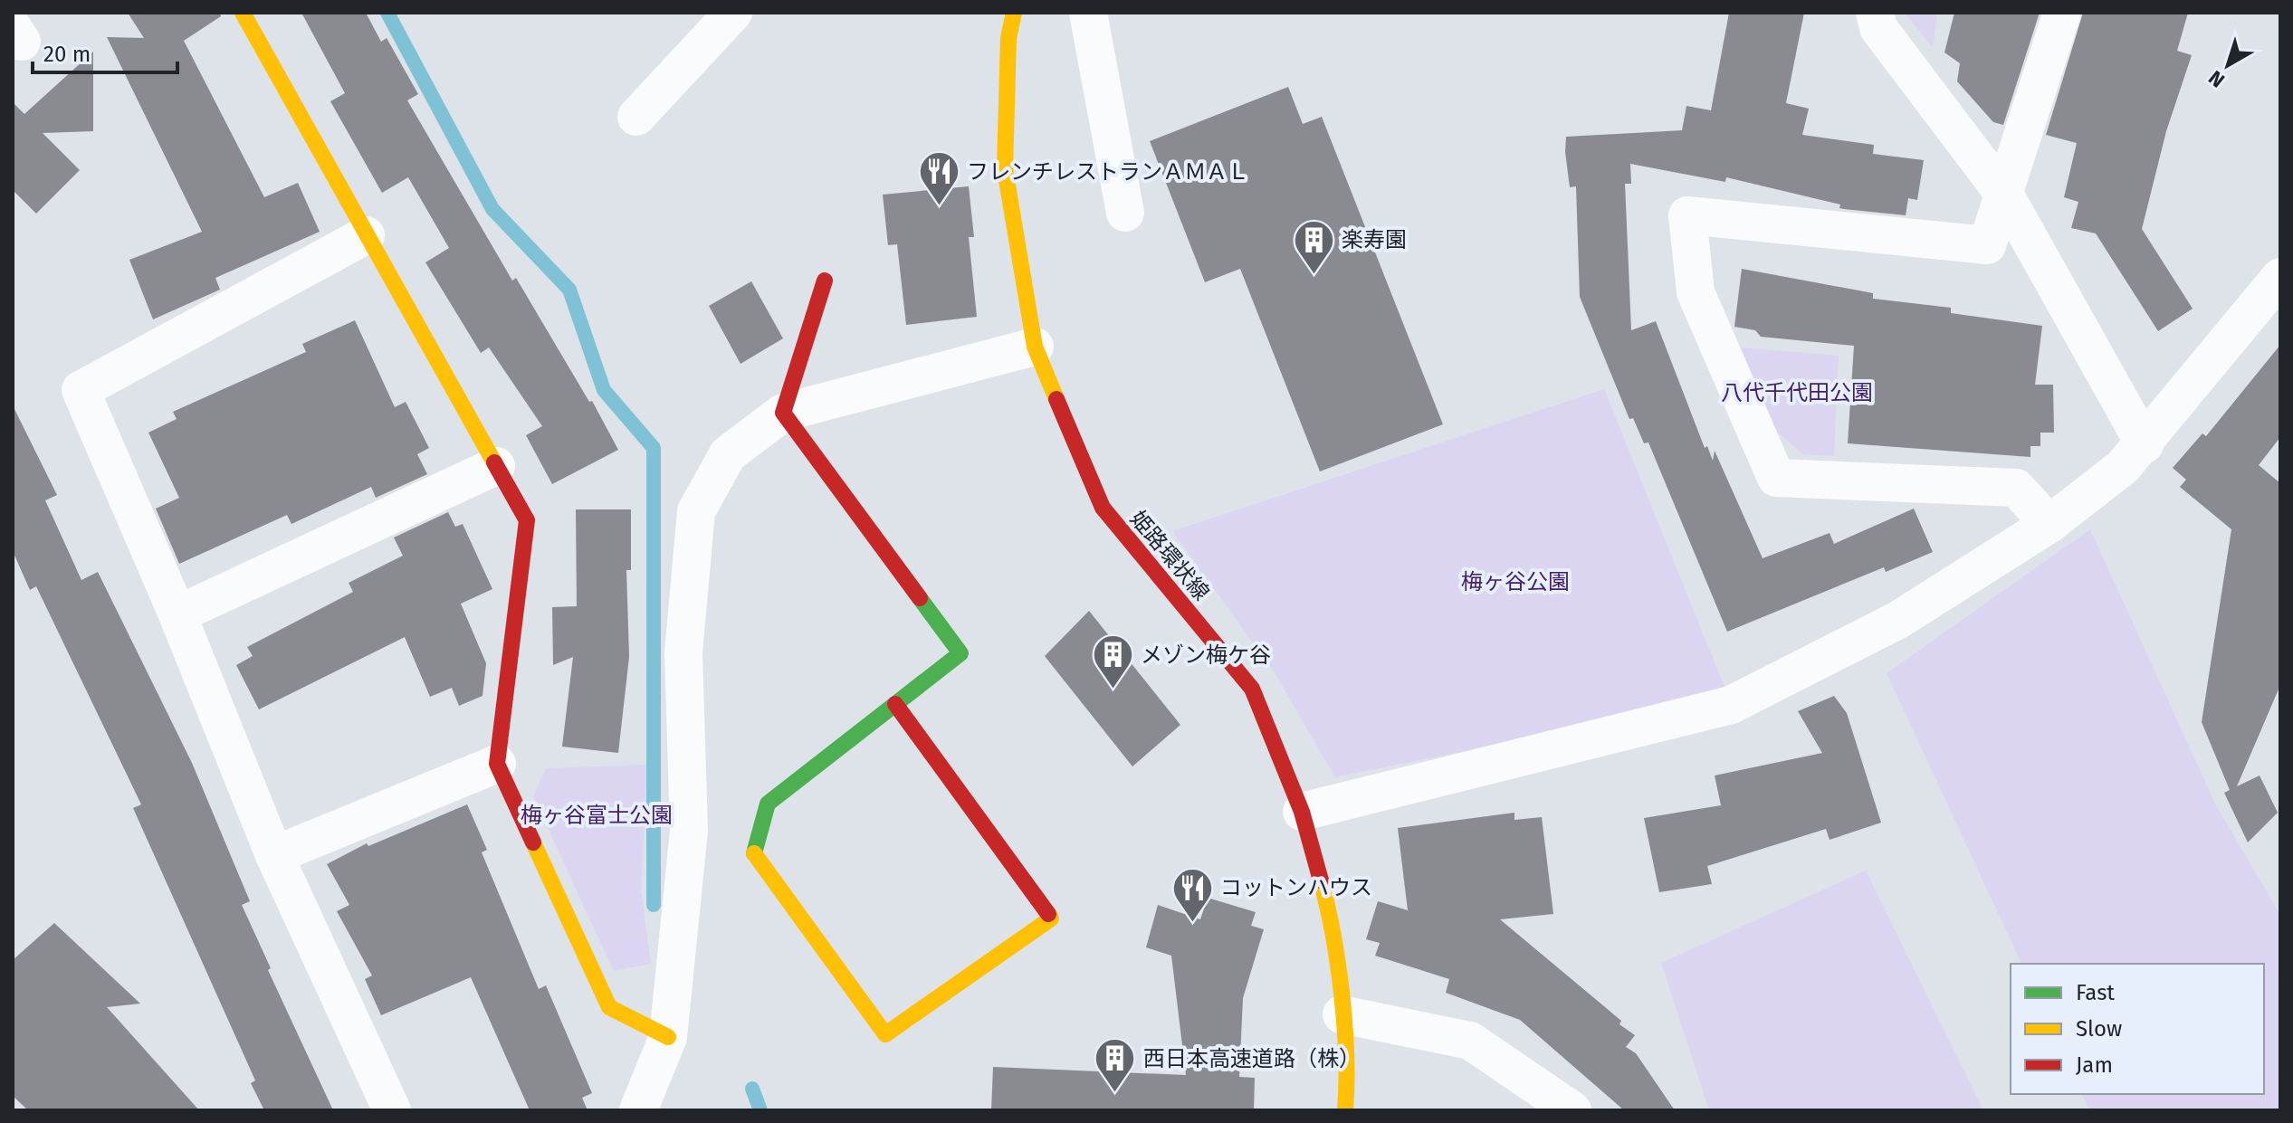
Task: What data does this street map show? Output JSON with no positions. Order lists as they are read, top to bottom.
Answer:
{
  "streets": {
    "street": ["姫路環状線"]
  },
  "parks": ["八代千代田公園", "梅ヶ谷公園", "梅ヶ谷富士公園"],
  "places": {
    "restaurant": ["フレンチレストランＡＭＡＬ", "コットンハウス"],
    "building": ["楽寿園", "メゾン梅ケ谷", "西日本高速道路（株）"]
  },
  "legend": ["Fast", "Slow", "Jam"],
  "scale_bar": "20 m",
  "north": "bottom left"
}
